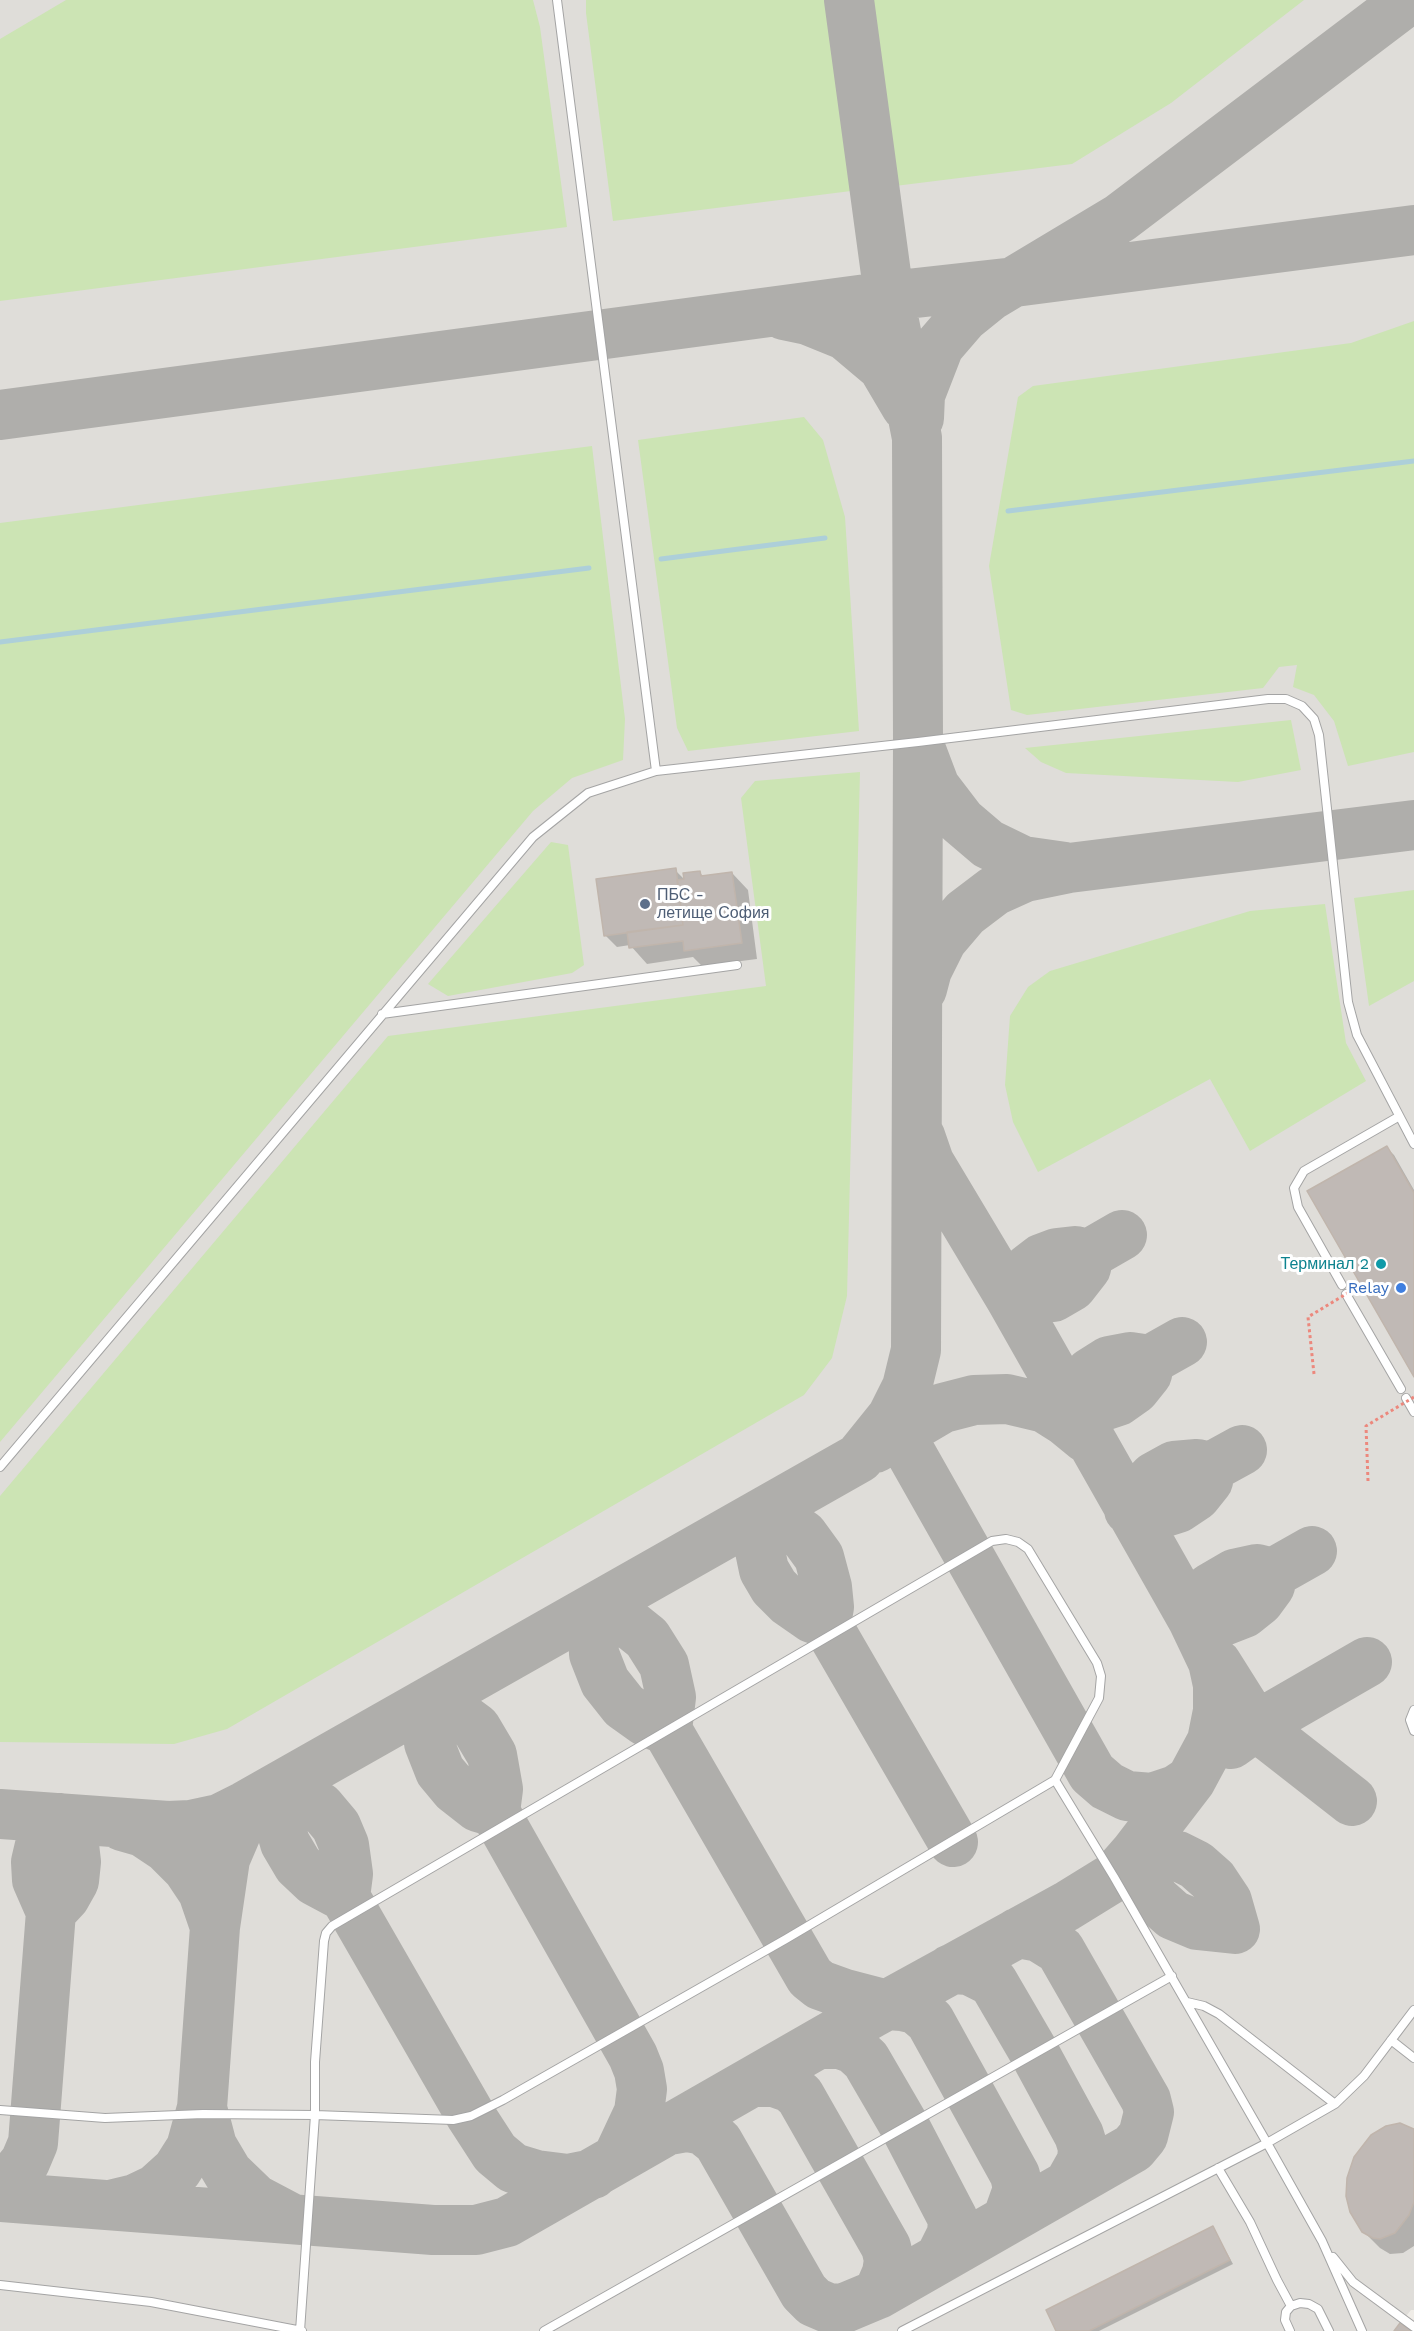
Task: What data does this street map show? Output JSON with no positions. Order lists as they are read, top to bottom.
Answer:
{
  "places": ["ПБС - летище София", "Терминал 2", "Relay"]
}
